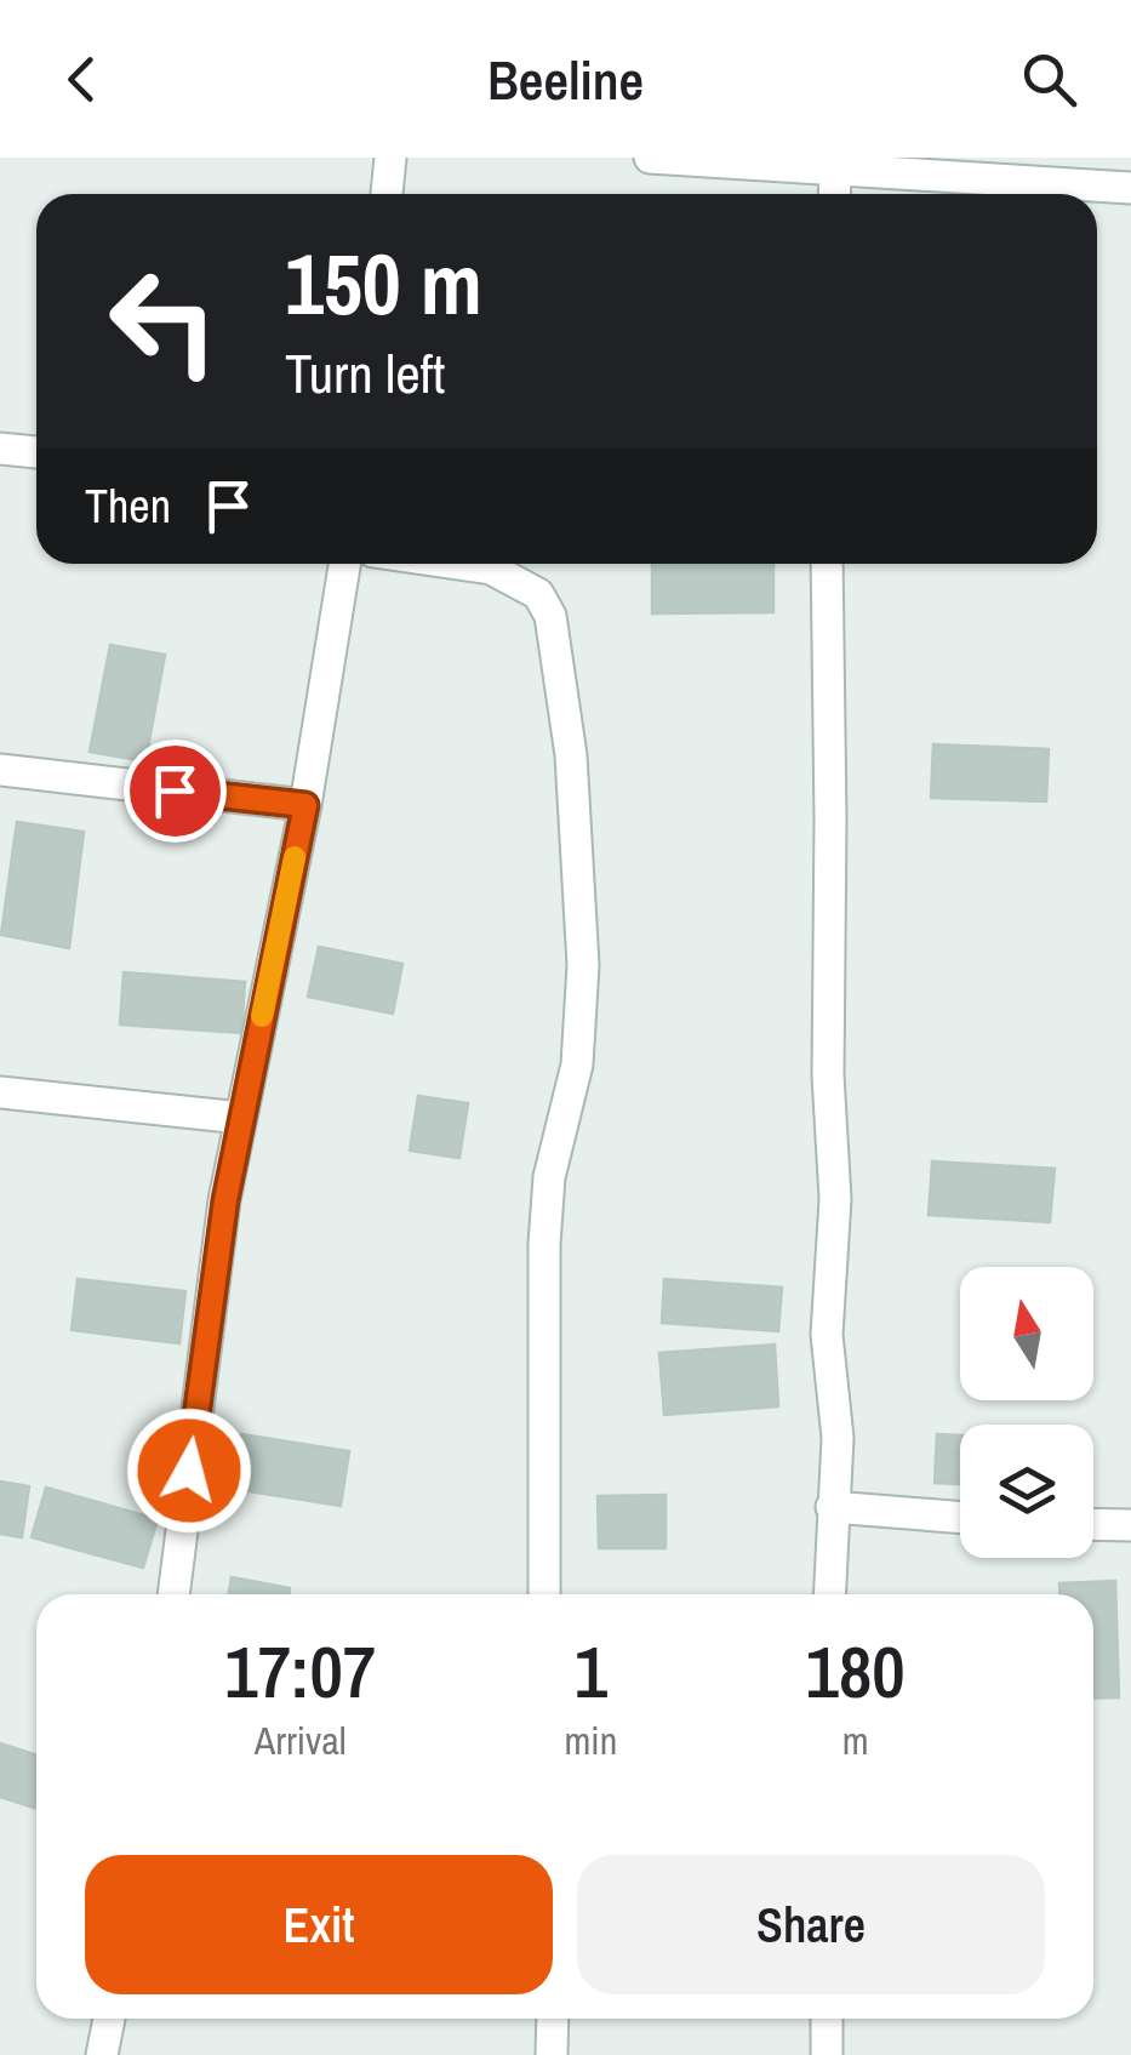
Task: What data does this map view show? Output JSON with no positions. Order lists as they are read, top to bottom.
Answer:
{
  "north": "top",
  "page": {
    "header": "Beeline",
    "turn": ["150 m", "Turn left"],
    "then": "Then",
    "eta": [
      "17:07",
      "Arrival",
      "1",
      "min",
      "180",
      "m"
    ],
    "buttons": ["Exit", "Share"]
  }
}
